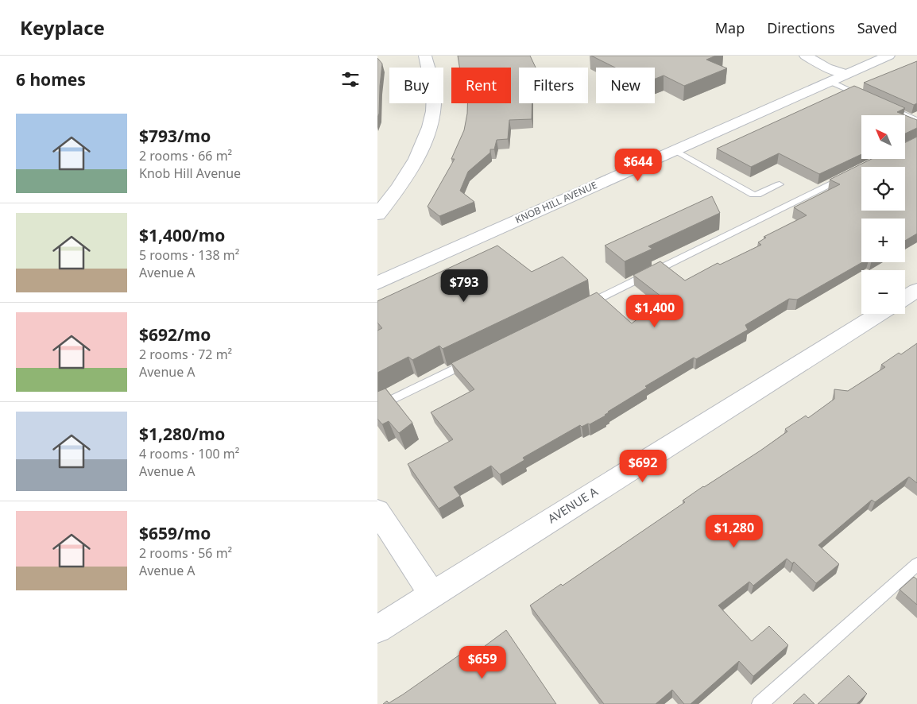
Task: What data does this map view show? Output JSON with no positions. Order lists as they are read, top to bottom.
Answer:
{
  "streets": {
    "street": ["KNOB HILL AVENUE", "AVENUE A"]
  },
  "north": "top left",
  "page": {
    "header": "Keyplace",
    "nav": ["Map", "Directions", "Saved"],
    "heading": "6 homes",
    "chip": [
      "Buy",
      "Rent",
      "Filters",
      "New"
    ],
    "list": [
      {
        "name": "$793/mo",
        "note": "2 rooms · 66 m² · Knob Hill Avenue"
      },
      {
        "name": "$1,400/mo",
        "note": "5 rooms · 138 m² · Avenue A"
      },
      {
        "name": "$692/mo",
        "note": "2 rooms · 72 m² · Avenue A"
      },
      {
        "name": "$1,280/mo",
        "note": "4 rooms · 100 m² · Avenue A"
      },
      {
        "name": "$659/mo",
        "note": "2 rooms · 56 m² · Avenue A"
      }
    ],
    "map_buttons": ["+", "−"],
    "price": [
      "$644",
      "$793",
      "$1,400",
      "$692",
      "$1,280",
      "$659"
    ]
  }
}
